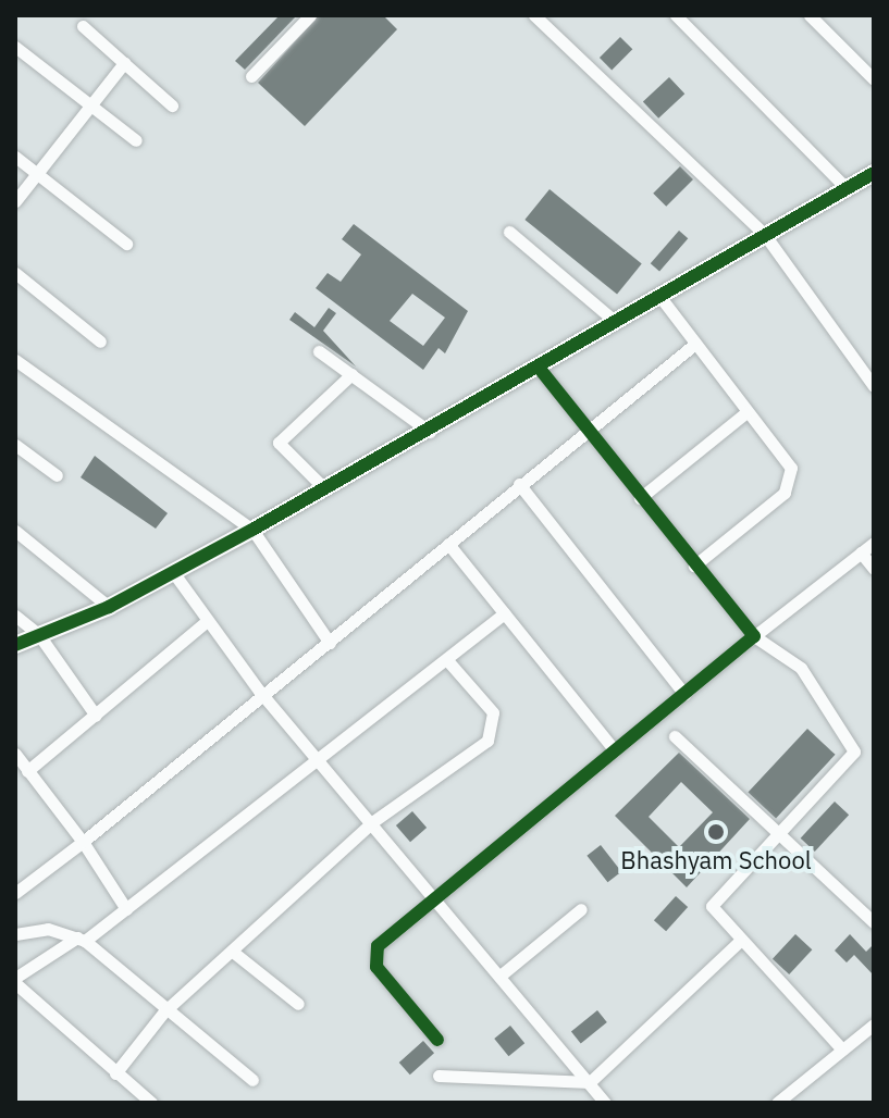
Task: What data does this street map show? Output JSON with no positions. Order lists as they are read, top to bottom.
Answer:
{
  "places": ["Bhashyam School"]
}
